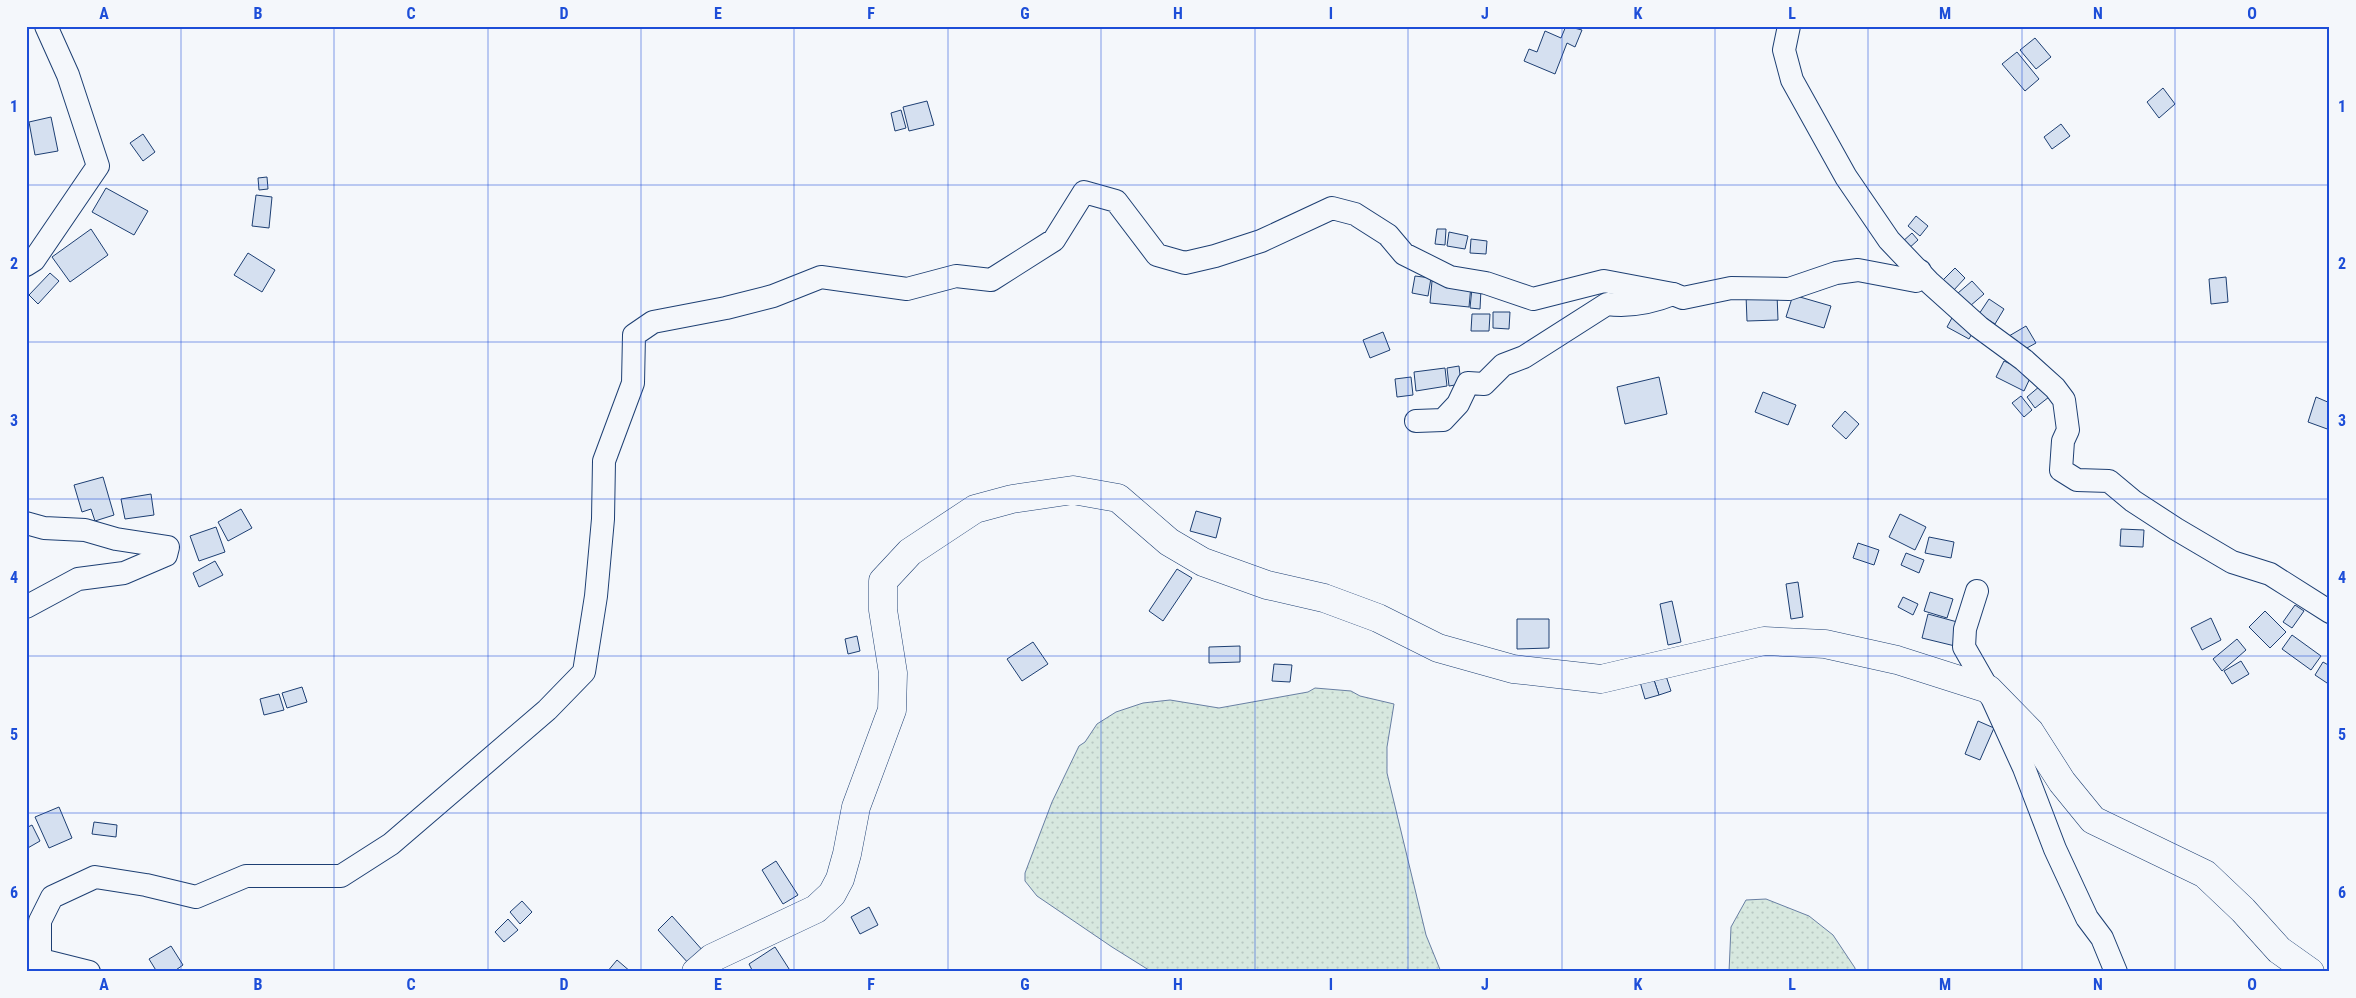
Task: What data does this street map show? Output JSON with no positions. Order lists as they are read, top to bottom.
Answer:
{
  "grid": {
    "columns": [
      "A",
      "B",
      "C",
      "D",
      "E",
      "F",
      "G",
      "H",
      "I",
      "J",
      "K",
      "L",
      "M",
      "N",
      "O"
    ],
    "rows": [
      "1",
      "2",
      "3",
      "4",
      "5",
      "6"
    ]
  }
}
